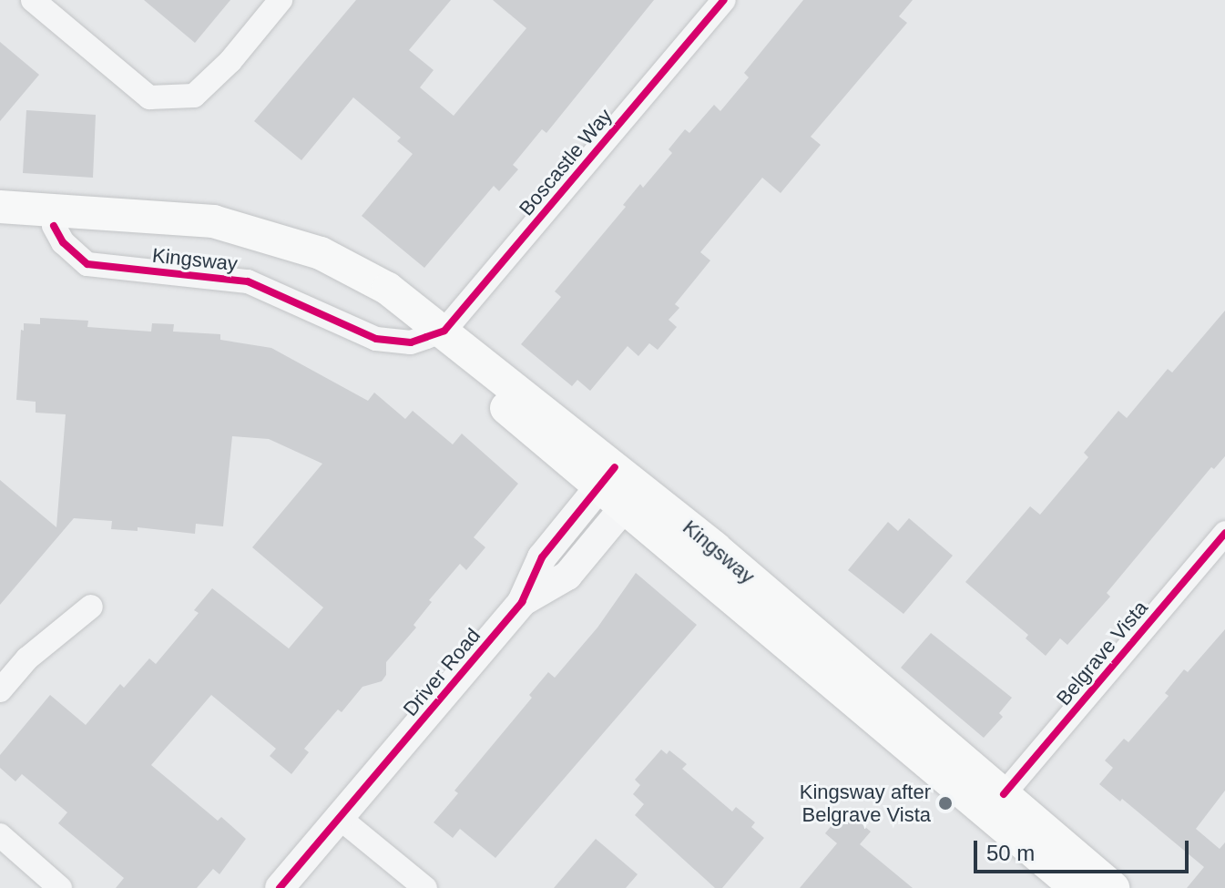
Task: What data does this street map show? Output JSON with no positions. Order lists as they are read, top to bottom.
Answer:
{
  "streets": {
    "main road": ["Kingsway"],
    "street": ["Boscastle Way", "Belgrave Vista", "Driver Road"]
  },
  "crossings": [
    ["Boscastle Way", "Kingsway"],
    ["Kingsway", "Belgrave Vista"],
    ["Kingsway", "Driver Road"]
  ],
  "places": ["Kingsway after Belgrave Vista"],
  "scale_bar": "50 m"
}
